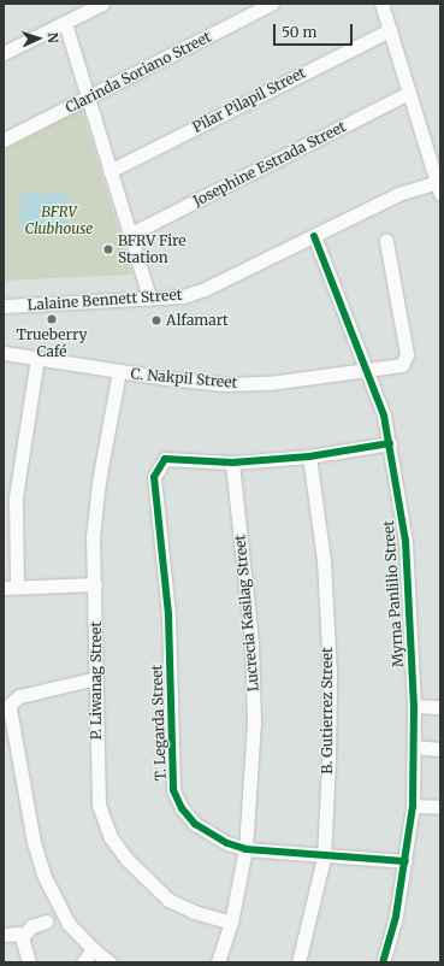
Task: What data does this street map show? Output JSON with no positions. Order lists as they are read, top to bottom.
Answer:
{
  "streets": {
    "street": [
      "Clarinda Soriano Street",
      "Pilar Pilapil Street",
      "Josephine Estrada Street",
      "Lalaine Bennett Street",
      "C. Nakpil Street",
      "Myrna Panlilio Street",
      "Lucrecia Kasilag Street",
      "P. Liwanag Street",
      "B. Gutierrez Street",
      "T. Legarda Street"
    ]
  },
  "crossings": [
    ["Lalaine Bennett Street", "Myrna Panlilio Street"],
    ["C. Nakpil Street", "Myrna Panlilio Street"],
    ["C. Nakpil Street", "P. Liwanag Street"],
    ["Myrna Panlilio Street", "T. Legarda Street"],
    ["Lucrecia Kasilag Street", "P. Liwanag Street"],
    ["Lucrecia Kasilag Street", "T. Legarda Street"],
    ["B. Gutierrez Street", "T. Legarda Street"]
  ],
  "parks": ["BFRV Clubhouse"],
  "places": ["BFRV Fire Station", "Trueberry Café", "Alfamart"],
  "scale_bar": "50 m",
  "north": "right"
}
